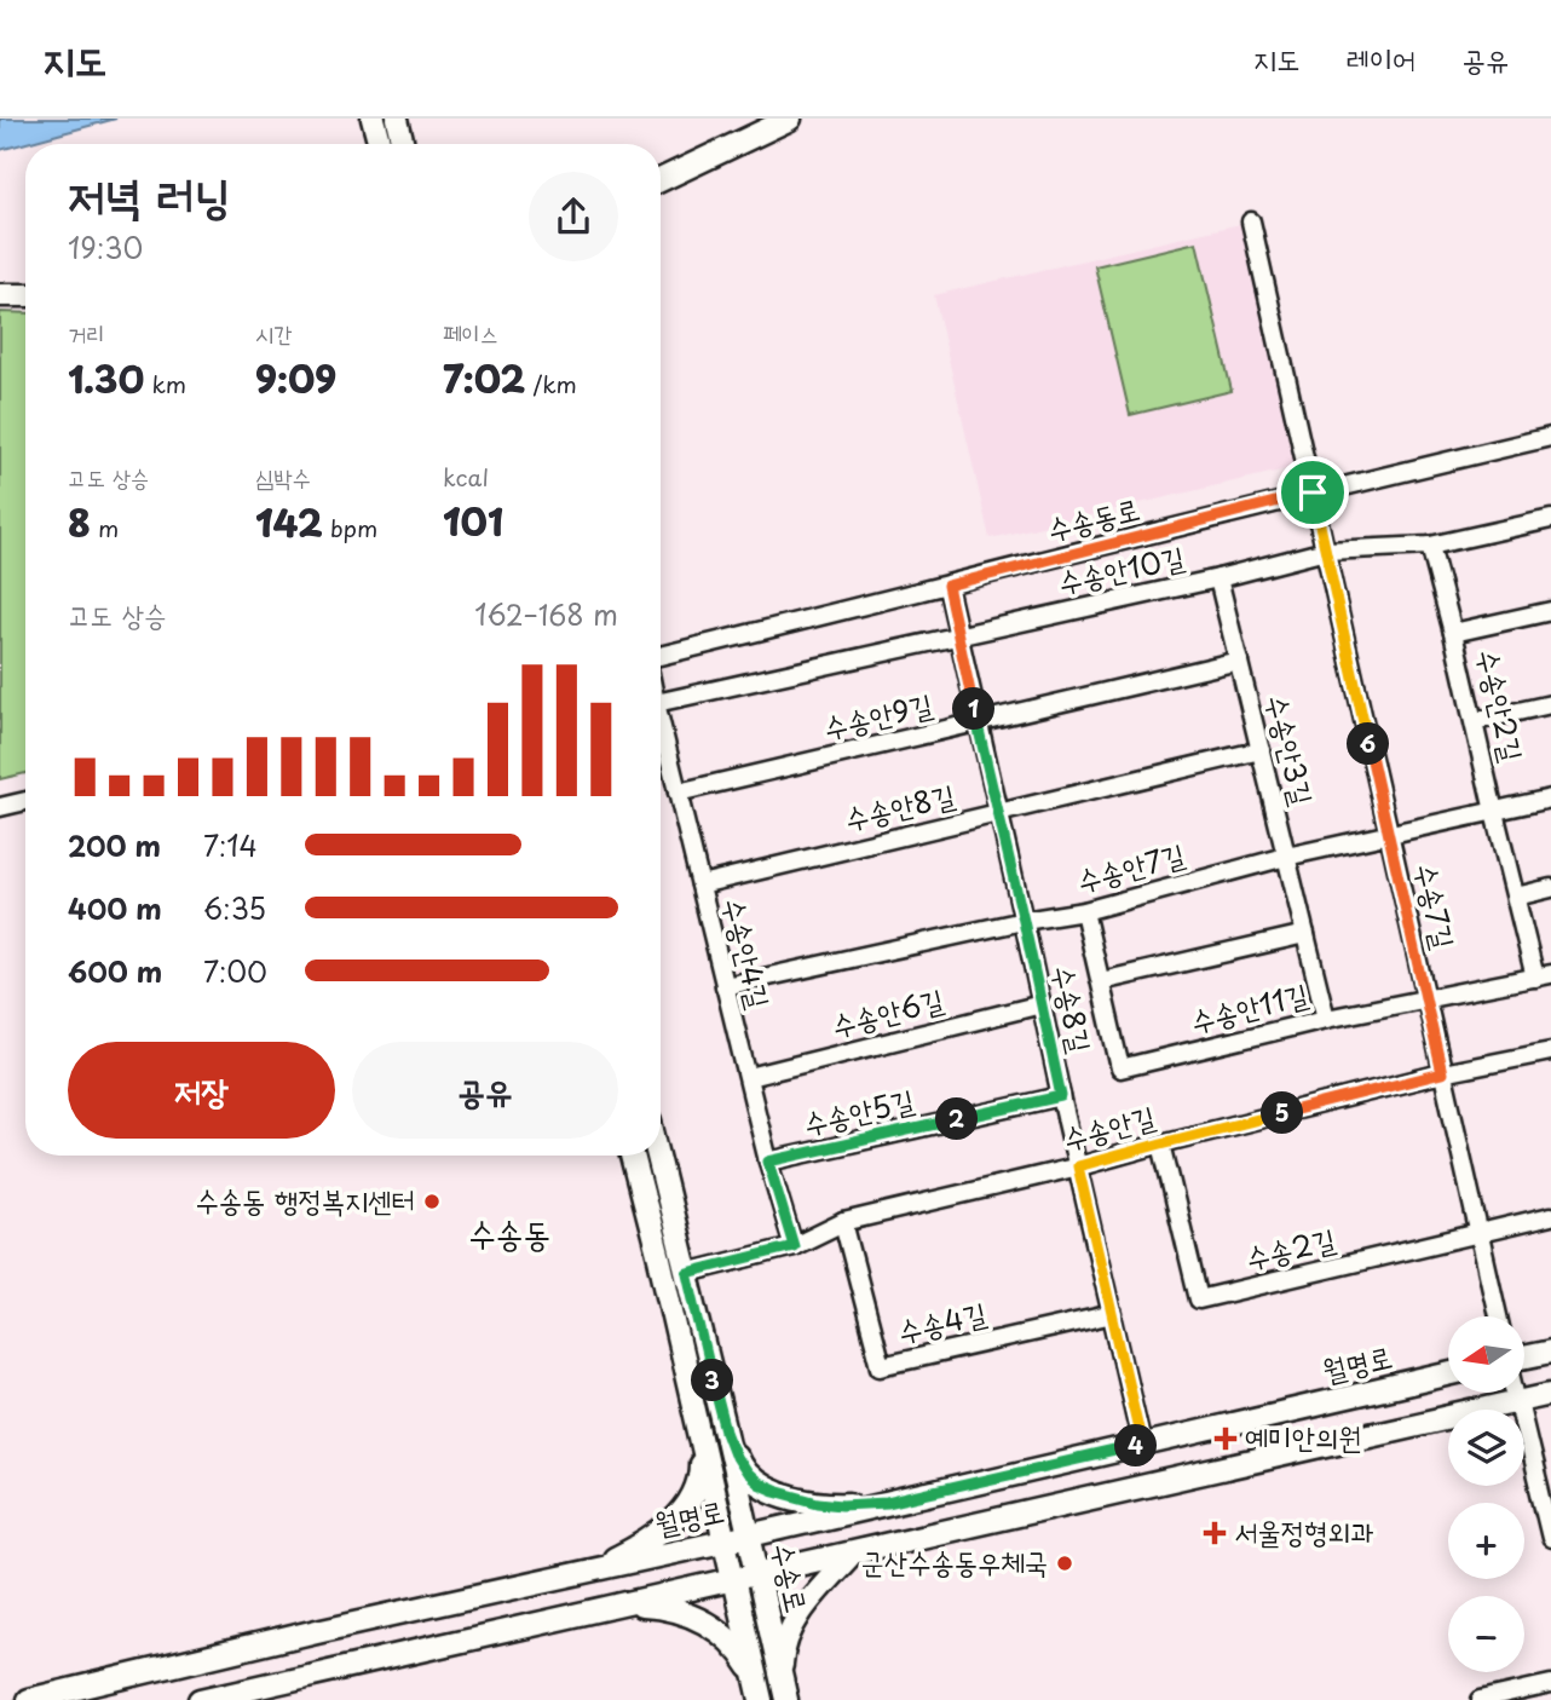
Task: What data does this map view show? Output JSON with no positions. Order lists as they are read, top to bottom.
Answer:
{
  "streets": {
    "street": [
      "수송동로",
      "수송안10길",
      "수송안2길",
      "수송안9길",
      "수송안3길",
      "수송안8길",
      "수송안7길",
      "수송7길",
      "수송안4길",
      "수송8길",
      "수송안11길",
      "수송안6길",
      "수송안5길",
      "수송안길",
      "수송2길",
      "수송4길",
      "월명로",
      "수송로"
    ]
  },
  "crossings": [
    ["수송동로", "수송7길"],
    ["수송동로", "수송8길"],
    ["수송안10길", "수송안2길"],
    ["수송안10길", "수송안3길"],
    ["수송안10길", "수송7길"],
    ["수송안10길", "수송8길"],
    ["수송안2길", "수송안7길"],
    ["수송안2길", "수송안11길"],
    ["수송안9길", "수송안3길"],
    ["수송안9길", "수송안4길"],
    ["수송안9길", "수송8길"],
    ["수송안3길", "수송안8길"],
    ["수송안3길", "수송안7길"],
    ["수송안3길", "수송안11길"],
    ["수송안8길", "수송안4길"],
    ["수송안8길", "수송8길"],
    ["수송안7길", "수송7길"],
    ["수송안7길", "수송안4길"],
    ["수송안7길", "수송8길"],
    ["수송안7길", "수송안11길"],
    ["수송7길", "수송안11길"],
    ["수송7길", "수송안길"],
    ["수송7길", "수송2길"],
    ["수송안4길", "수송안6길"],
    ["수송안4길", "수송안5길"],
    ["수송안4길", "수송안길"],
    ["수송8길", "수송안6길"],
    ["수송8길", "수송안5길"],
    ["수송8길", "수송안길"],
    ["수송8길", "수송4길"],
    ["수송8길", "월명로"],
    ["수송안길", "수송2길"],
    ["수송안길", "수송4길"],
    ["수송안길", "수송로"],
    ["월명로", "수송로"]
  ],
  "districts": ["수송동"],
  "places": {
    "other": ["수송동 행정복지센터", "군산수송동우체국"],
    "health": ["예미안의원", "서울정형외과"]
  },
  "north": "left",
  "page": {
    "header": "지도",
    "nav": ["지도", "레이어", "공유"],
    "heading": ["저녁 러닝", "19:30"],
    "stats": [
      ["거리", "1.30 km"],
      ["시간", "9:09"],
      ["페이스", "7:02 /km"],
      ["고도 상승", "8 m"],
      ["심박수", "142 bpm"],
      ["kcal", "101"]
    ],
    "chart": ["고도 상승", "162–168 m"],
    "pins": [
      "1",
      "6",
      "5",
      "2",
      "3",
      "4"
    ],
    "list": [
      {
        "name": "200 m",
        "note": "7:14"
      },
      {
        "name": "400 m",
        "note": "6:35"
      },
      {
        "name": "600 m",
        "note": "7:00"
      }
    ],
    "buttons": ["저장", "공유"],
    "map_buttons": ["+", "−"]
  }
}
